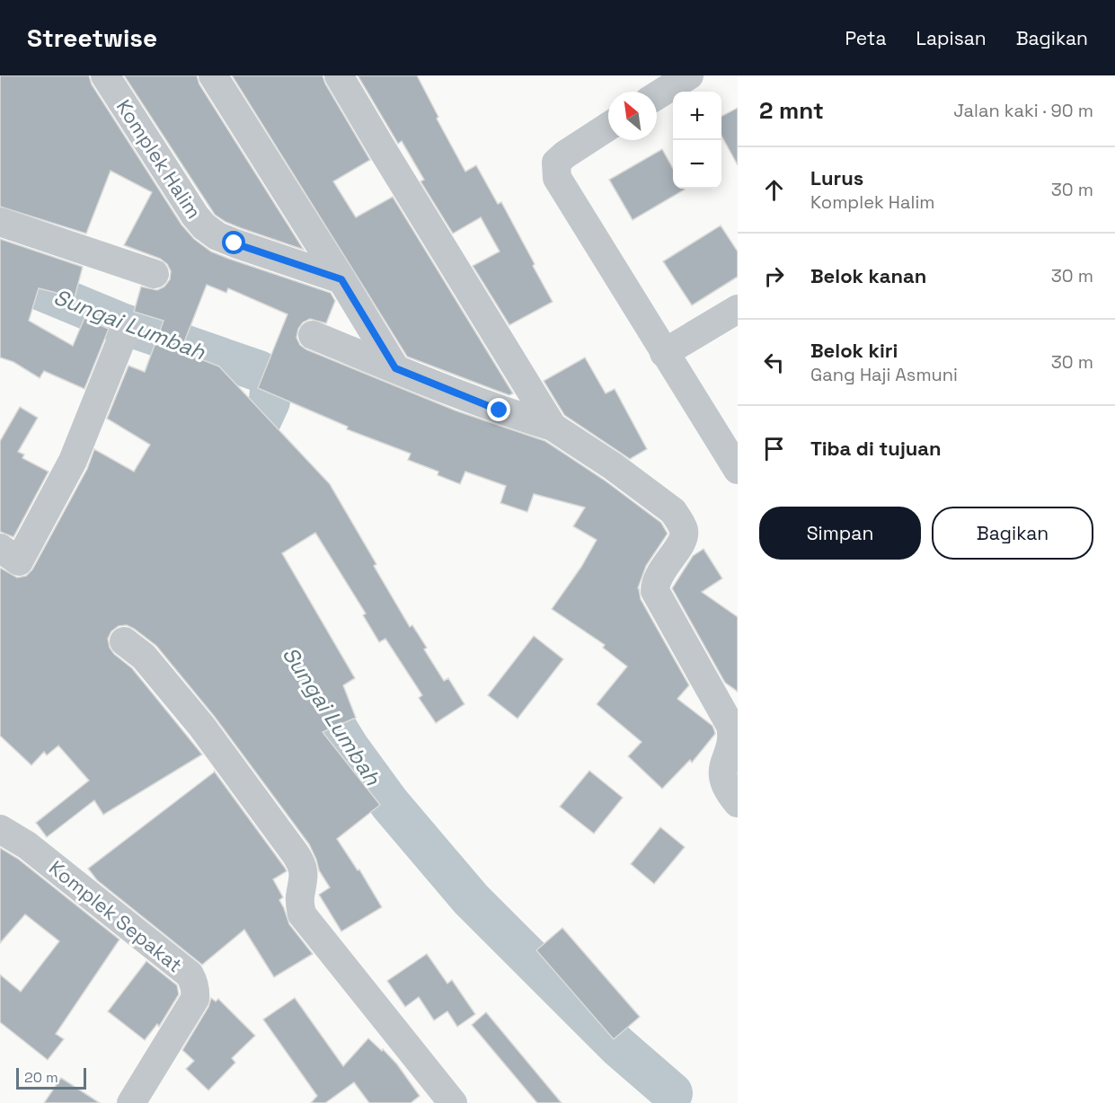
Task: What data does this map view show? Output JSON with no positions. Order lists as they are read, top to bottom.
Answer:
{
  "streets": {
    "street": ["Komplek Halim", "Komplek Sepakat"]
  },
  "water": ["Sungai Lumbah"],
  "scale_bar": "20 m",
  "north": "top left",
  "page": {
    "header": "Streetwise",
    "nav": ["Peta", "Lapisan", "Bagikan"],
    "heading": ["2 mnt", "Jalan kaki · 90 m"],
    "map_buttons": ["+", "−"],
    "list": [
      ["Lurus", "Komplek Halim", "30 m"],
      ["Belok kanan", "30 m"],
      ["Belok kiri", "Gang Haji Asmuni", "30 m"],
      "Tiba di tujuan"
    ],
    "buttons": ["Simpan", "Bagikan"],
    "scale": "20 m"
  }
}
